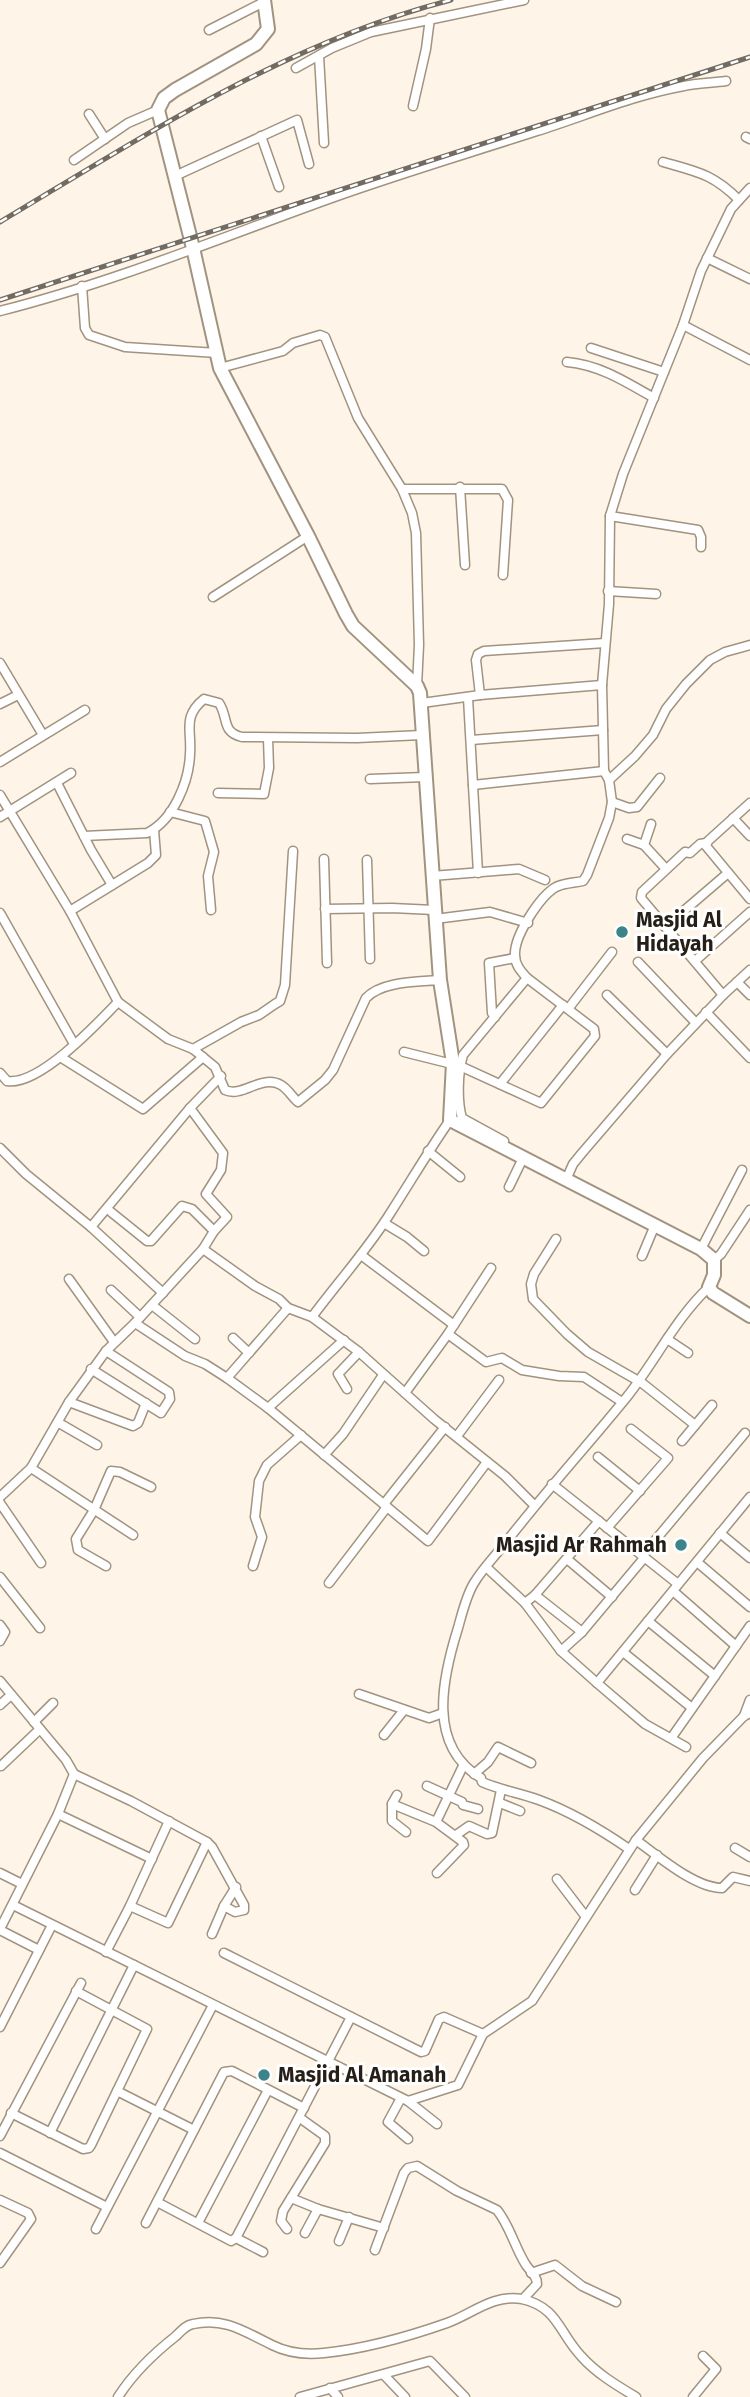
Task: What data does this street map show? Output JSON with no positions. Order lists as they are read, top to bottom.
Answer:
{
  "places": ["Masjid Al Hidayah", "Masjid Ar Rahmah", "Masjid Al Amanah"]
}
